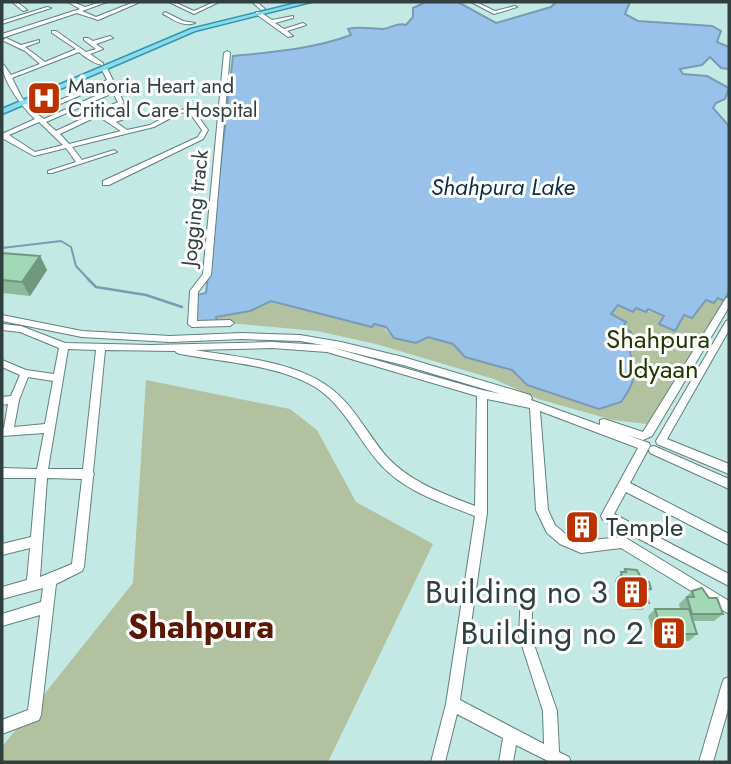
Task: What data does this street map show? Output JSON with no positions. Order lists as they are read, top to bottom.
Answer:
{
  "streets": {
    "street": ["Jogging track"]
  },
  "districts": ["Shahpura"],
  "water": ["Shahpura Lake"],
  "parks": ["Shahpura Udyaan"],
  "places": {
    "hospital": ["Manoria Heart and Critical Care Hospital"],
    "building": ["Temple", "Building no 3", "Building no 2"]
  }
}
